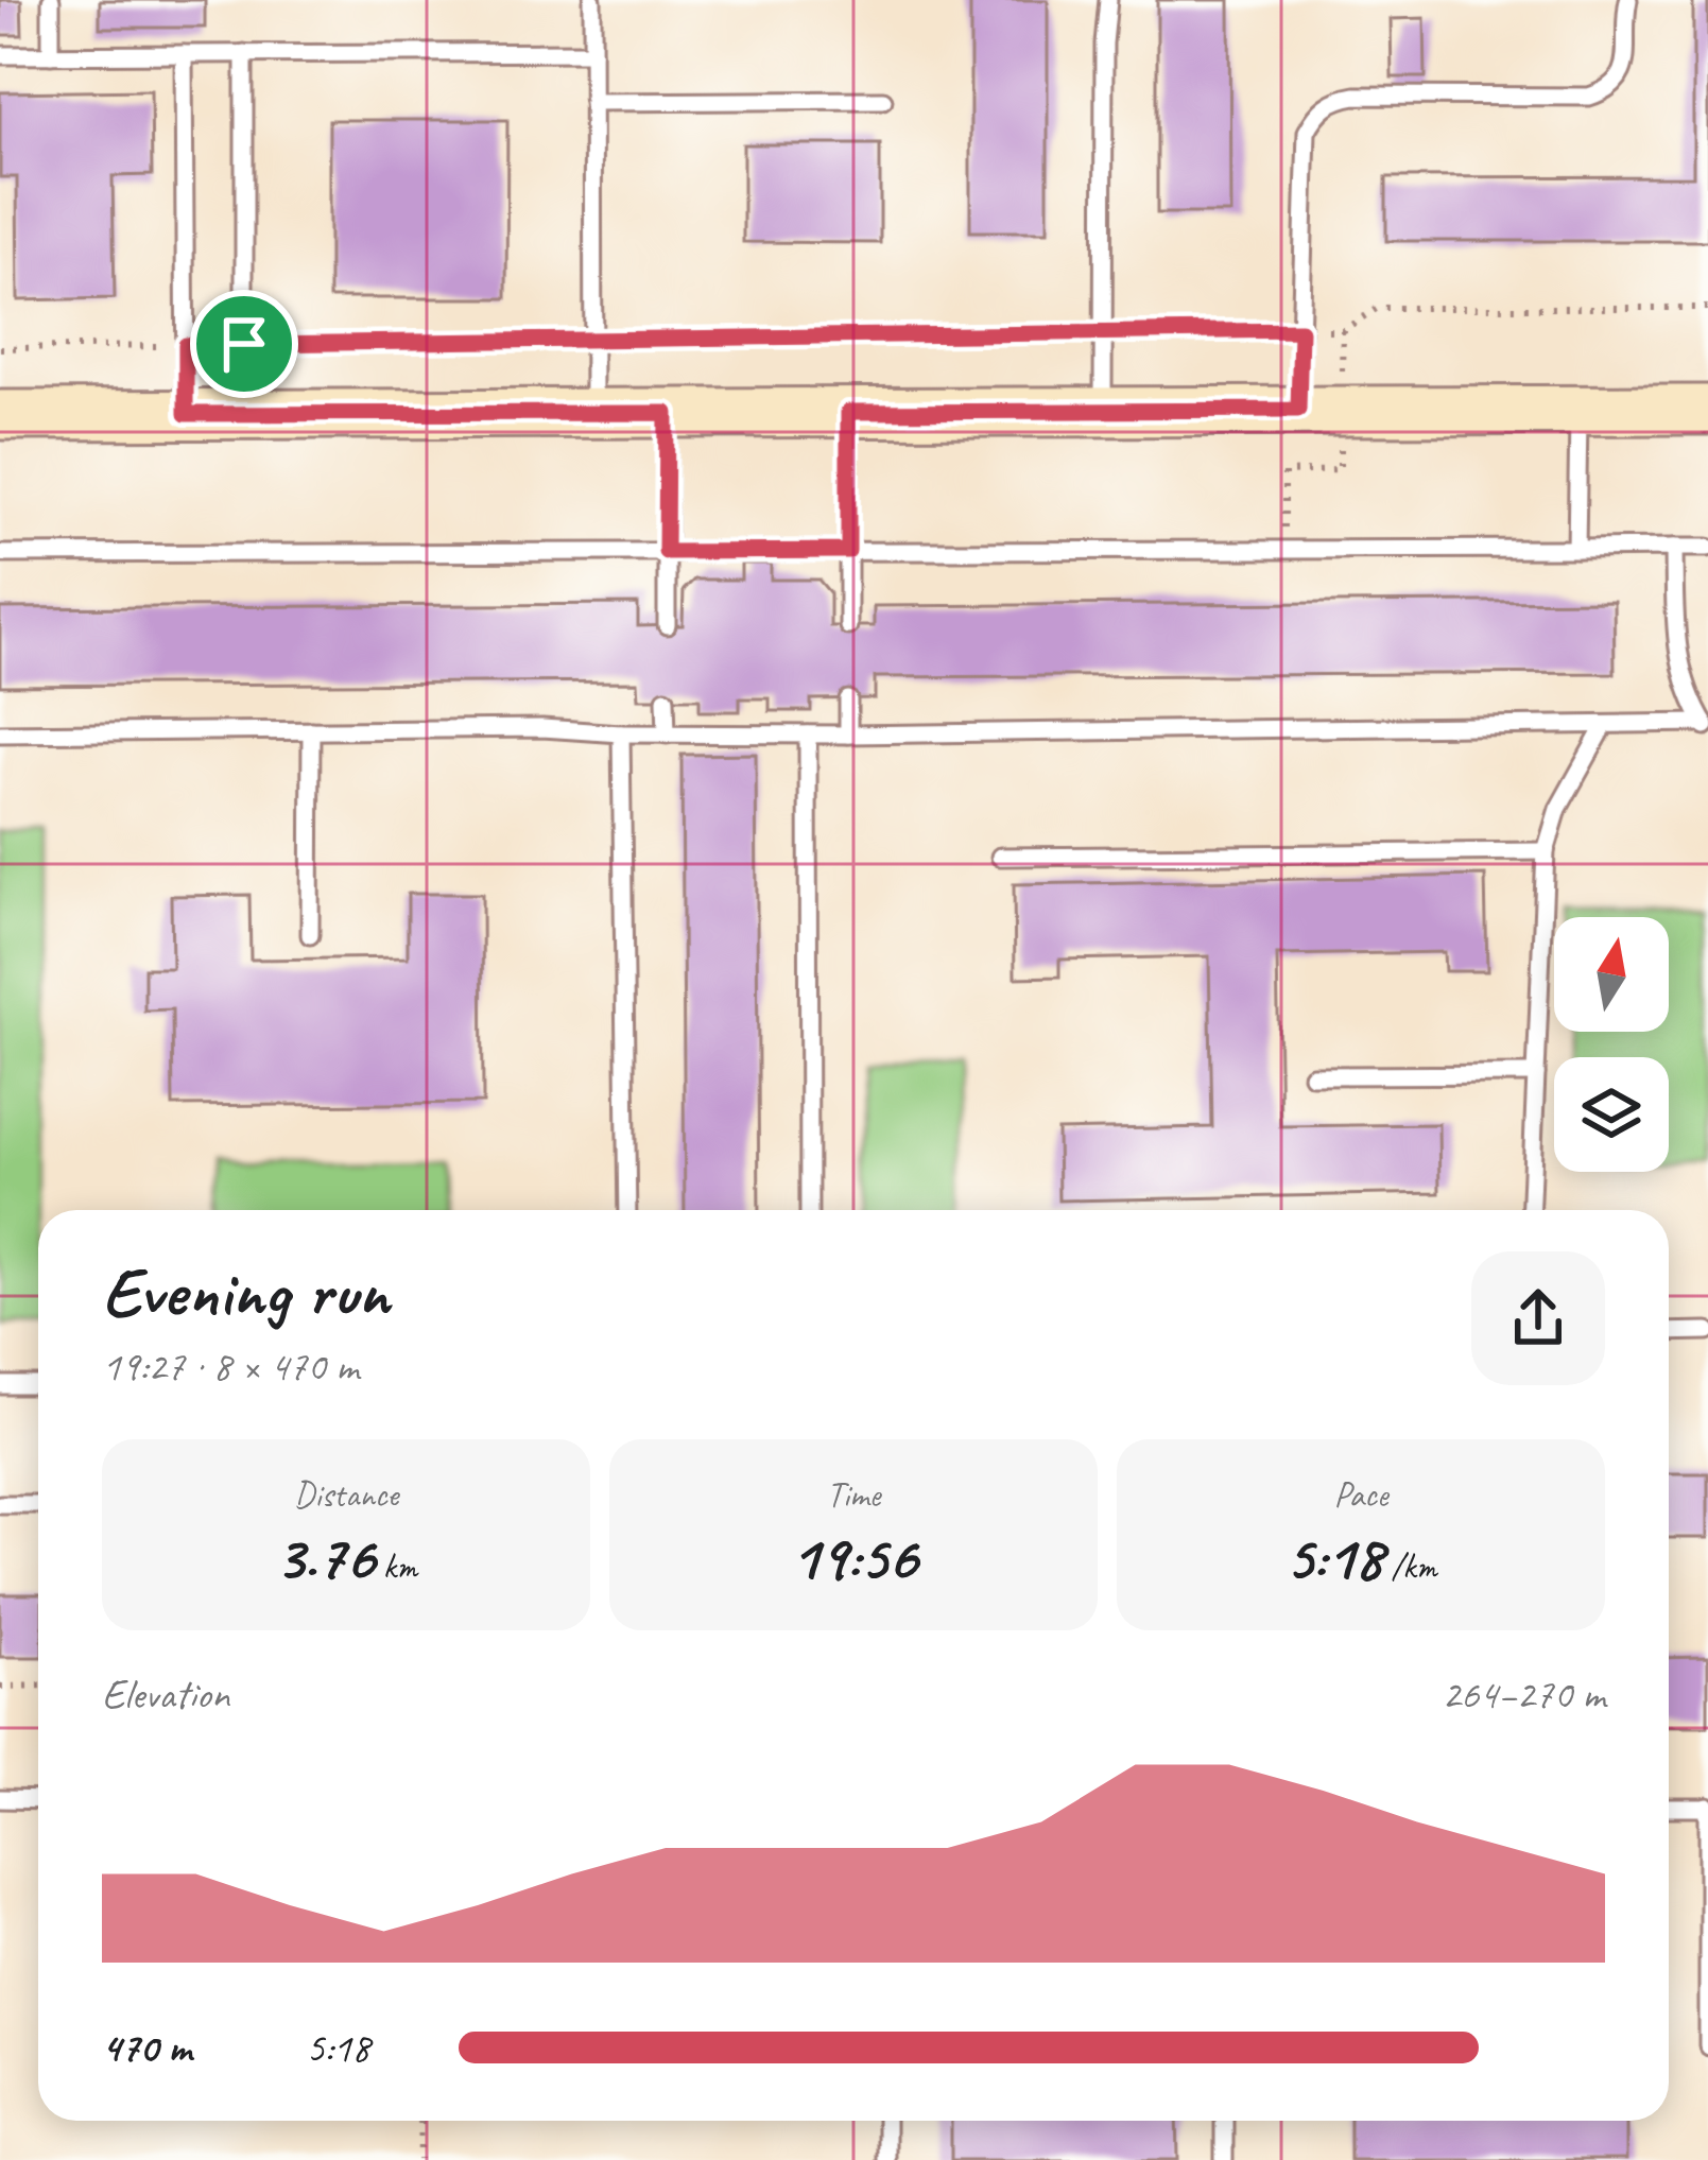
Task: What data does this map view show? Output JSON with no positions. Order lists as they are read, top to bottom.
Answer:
{
  "north": "top",
  "page": {
    "heading": ["Evening run", "19:27 · 8 × 470 m"],
    "stats": [
      ["Distance", "3.76 km"],
      ["Time", "19:56"],
      ["Pace", "5:18 /km"]
    ],
    "chart": ["Elevation", "264–270 m"],
    "list": [
      {
        "name": "470 m",
        "note": "5:18"
      }
    ]
  }
}
